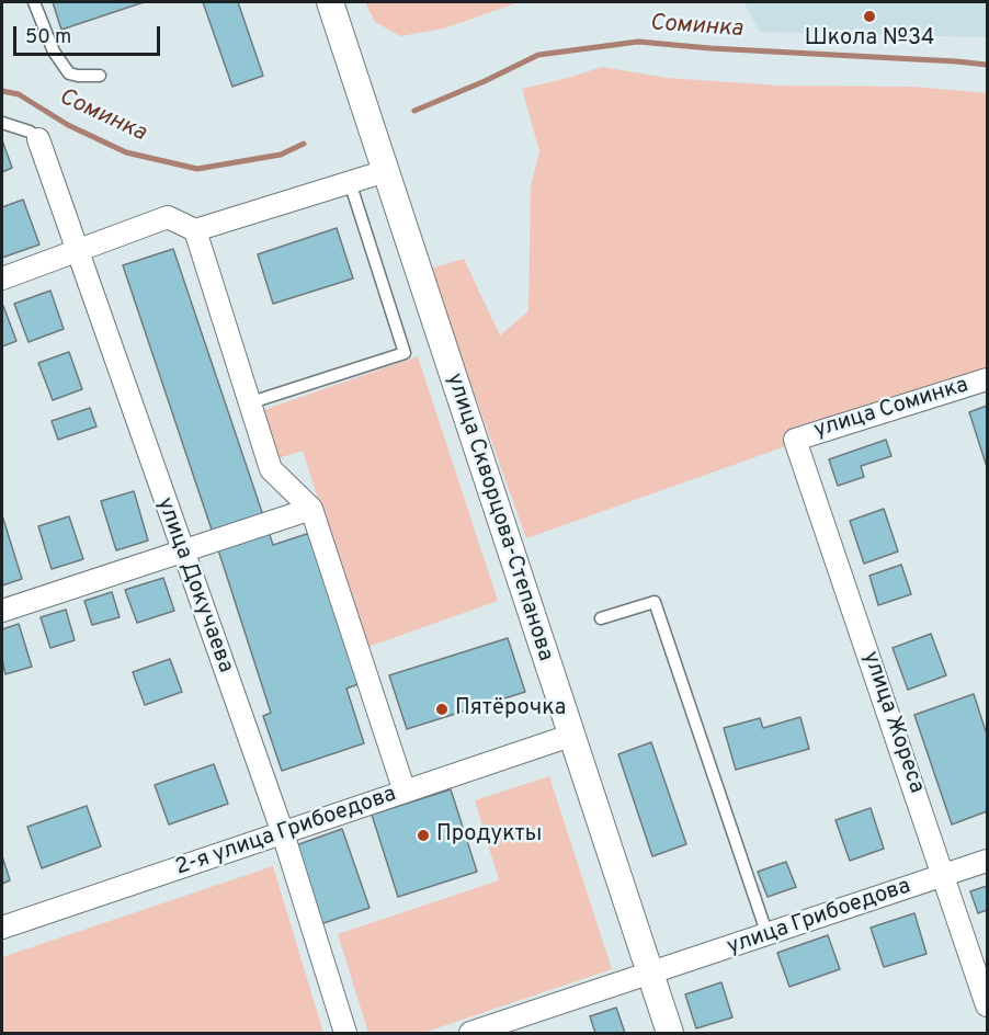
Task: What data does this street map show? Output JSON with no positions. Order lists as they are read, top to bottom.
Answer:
{
  "streets": {
    "street": [
      "улица Соминка",
      "улица Скворцова-Степанова",
      "улица Докучаева",
      "улица Жореса",
      "2-я улица Грибоедова",
      "улица Грибоедова"
    ]
  },
  "crossings": [
    ["улица Соминка", "улица Жореса"],
    ["улица Скворцова-Степанова", "2-я улица Грибоедова"],
    ["улица Скворцова-Степанова", "улица Грибоедова"],
    ["улица Докучаева", "2-я улица Грибоедова"],
    ["улица Жореса", "улица Грибоедова"]
  ],
  "water": ["Соминка"],
  "places": ["Школа №34", "Пятёрочка", "Продукты"],
  "scale_bar": "50 m"
}
